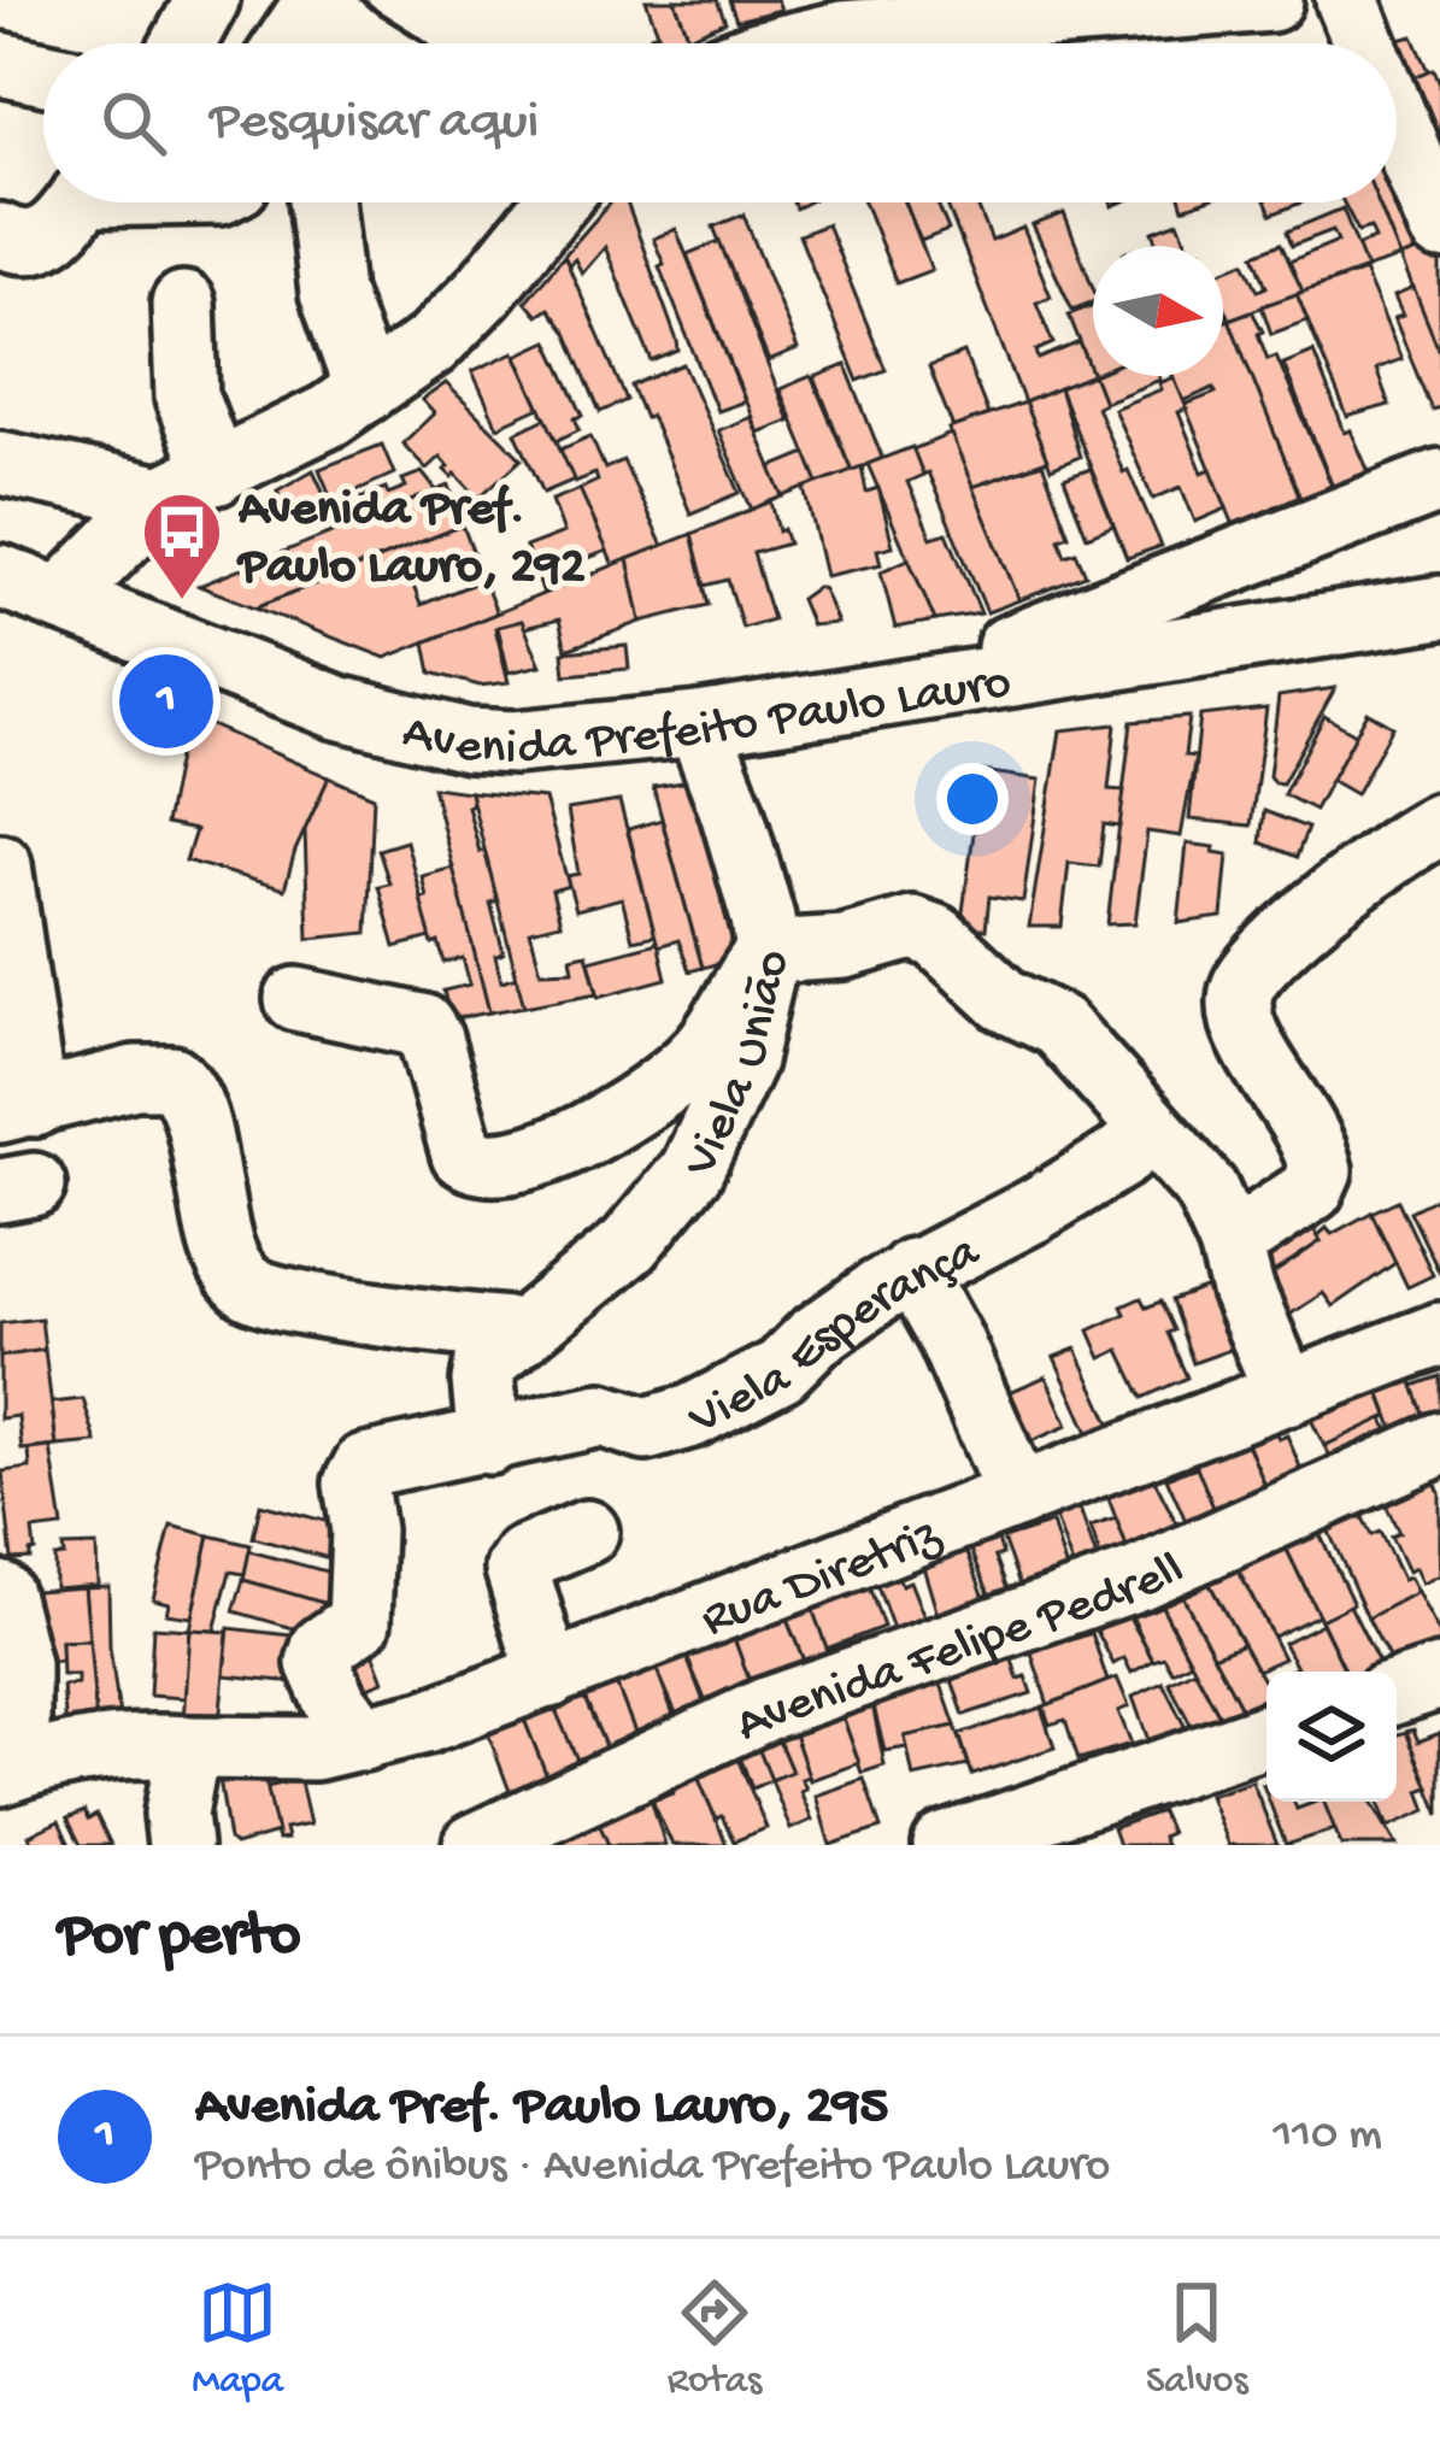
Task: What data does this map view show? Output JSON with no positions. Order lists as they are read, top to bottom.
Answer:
{
  "streets": {
    "street": [
      "Avenida Prefeito Paulo Lauro",
      "Viela União",
      "Viela Esperança",
      "Rua Diretriz",
      "Avenida Felipe Pedrell"
    ]
  },
  "crossings": [
    ["Avenida Prefeito Paulo Lauro", "Viela União"],
    ["Viela União", "Viela Esperança"],
    ["Viela Esperança", "Rua Diretriz"]
  ],
  "places": {
    "bus stop": ["Avenida Pref. Paulo Lauro, 292"]
  },
  "north": "right",
  "page": {
    "search": "Pesquisar aqui",
    "pins": "1",
    "heading": "Por perto",
    "list": [
      {
        "mark": "1",
        "name": "Avenida Pref. Paulo Lauro, 295",
        "note": "Ponto de ônibus · Avenida Prefeito Paulo Lauro",
        "value": "110 m"
      }
    ],
    "nav": ["Mapa", "Rotas", "Salvos"]
  }
}
